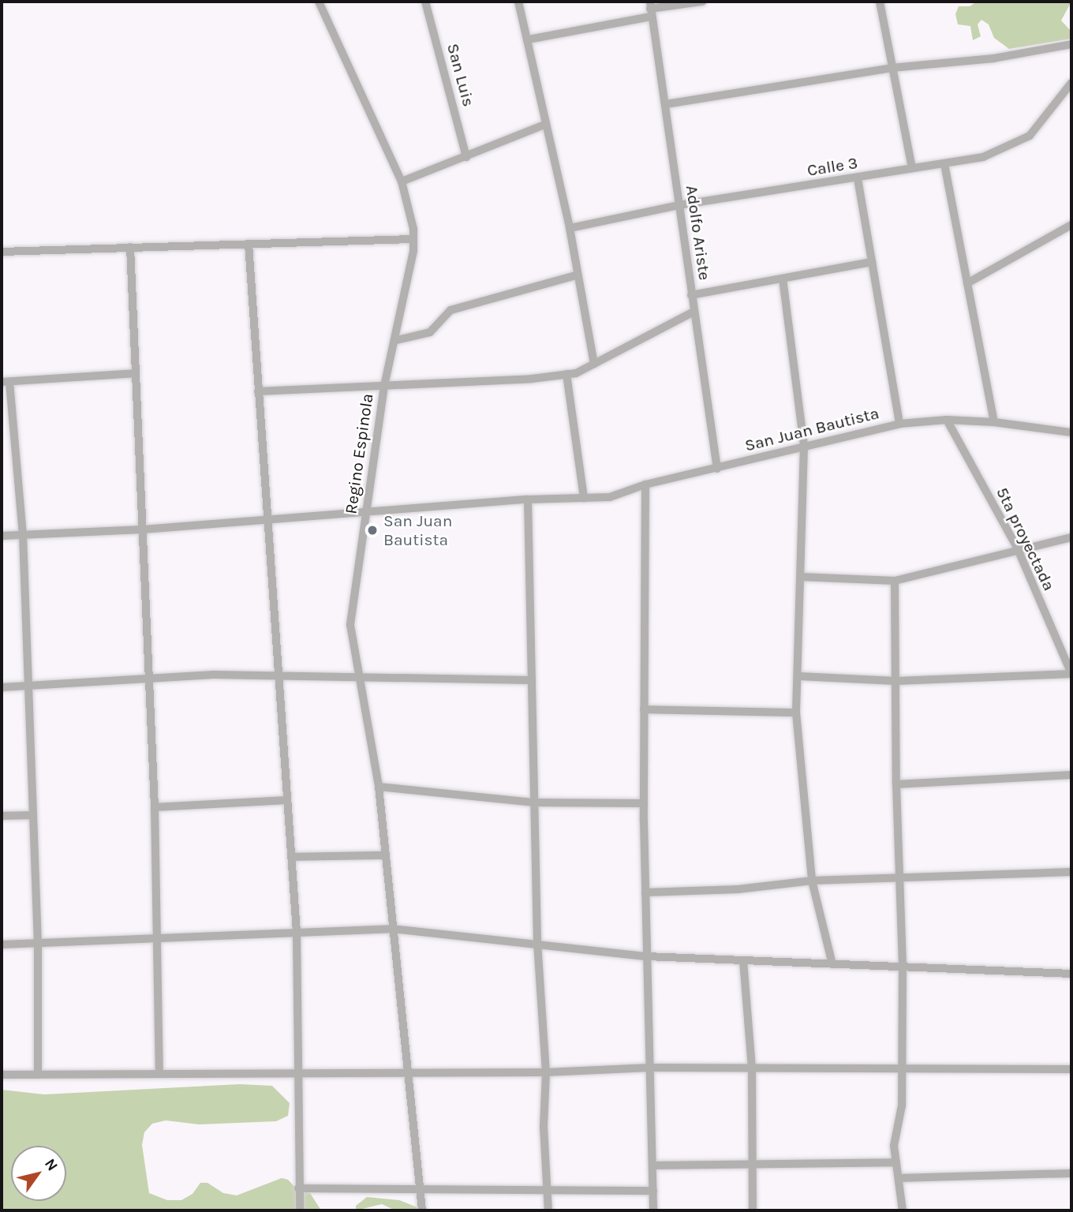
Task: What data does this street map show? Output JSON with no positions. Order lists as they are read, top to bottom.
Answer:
{
  "streets": {
    "street": [
      "San Luis",
      "Calle 3",
      "Adolfo Ariste",
      "San Juan Bautista",
      "Regino Espinola",
      "5ta proyectada"
    ]
  },
  "crossings": [
    ["Calle 3", "Adolfo Ariste"],
    ["Adolfo Ariste", "San Juan Bautista"],
    ["San Juan Bautista", "Regino Espinola"],
    ["San Juan Bautista", "5ta proyectada"]
  ],
  "places": ["San Juan Bautista"],
  "north": "top right"
}
